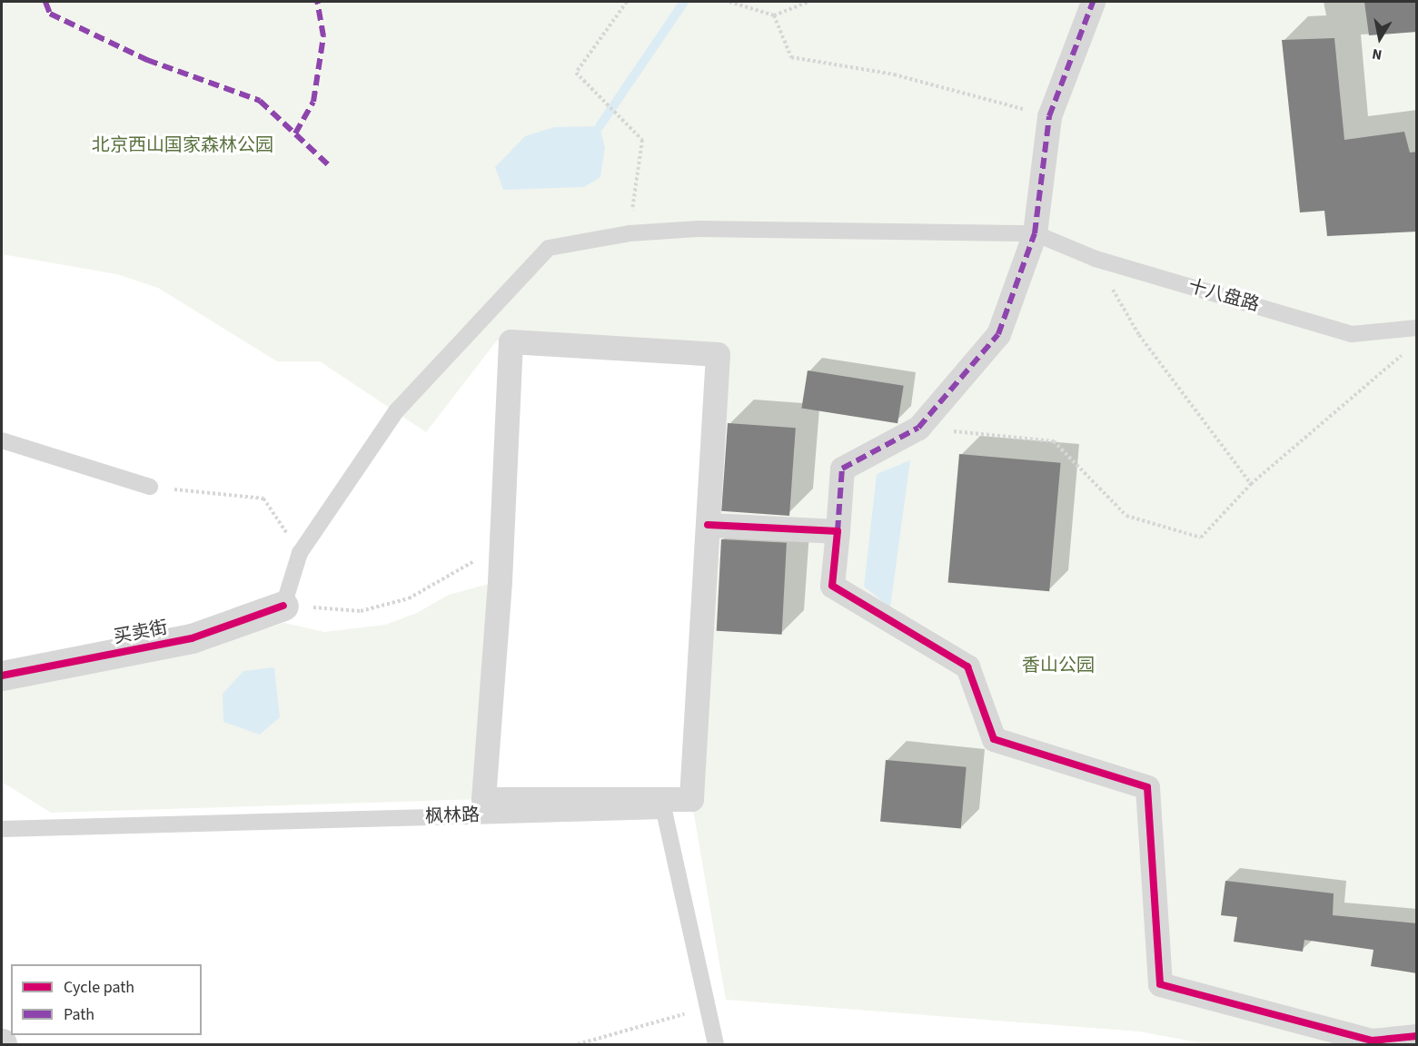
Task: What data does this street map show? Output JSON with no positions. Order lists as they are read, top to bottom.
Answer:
{
  "streets": {
    "street": ["买卖街"],
    "lane": ["十八盘路", "枫林路"]
  },
  "parks": ["北京西山国家森林公园", "香山公园"],
  "legend": ["Cycle path", "Path"],
  "north": "bottom"
}
